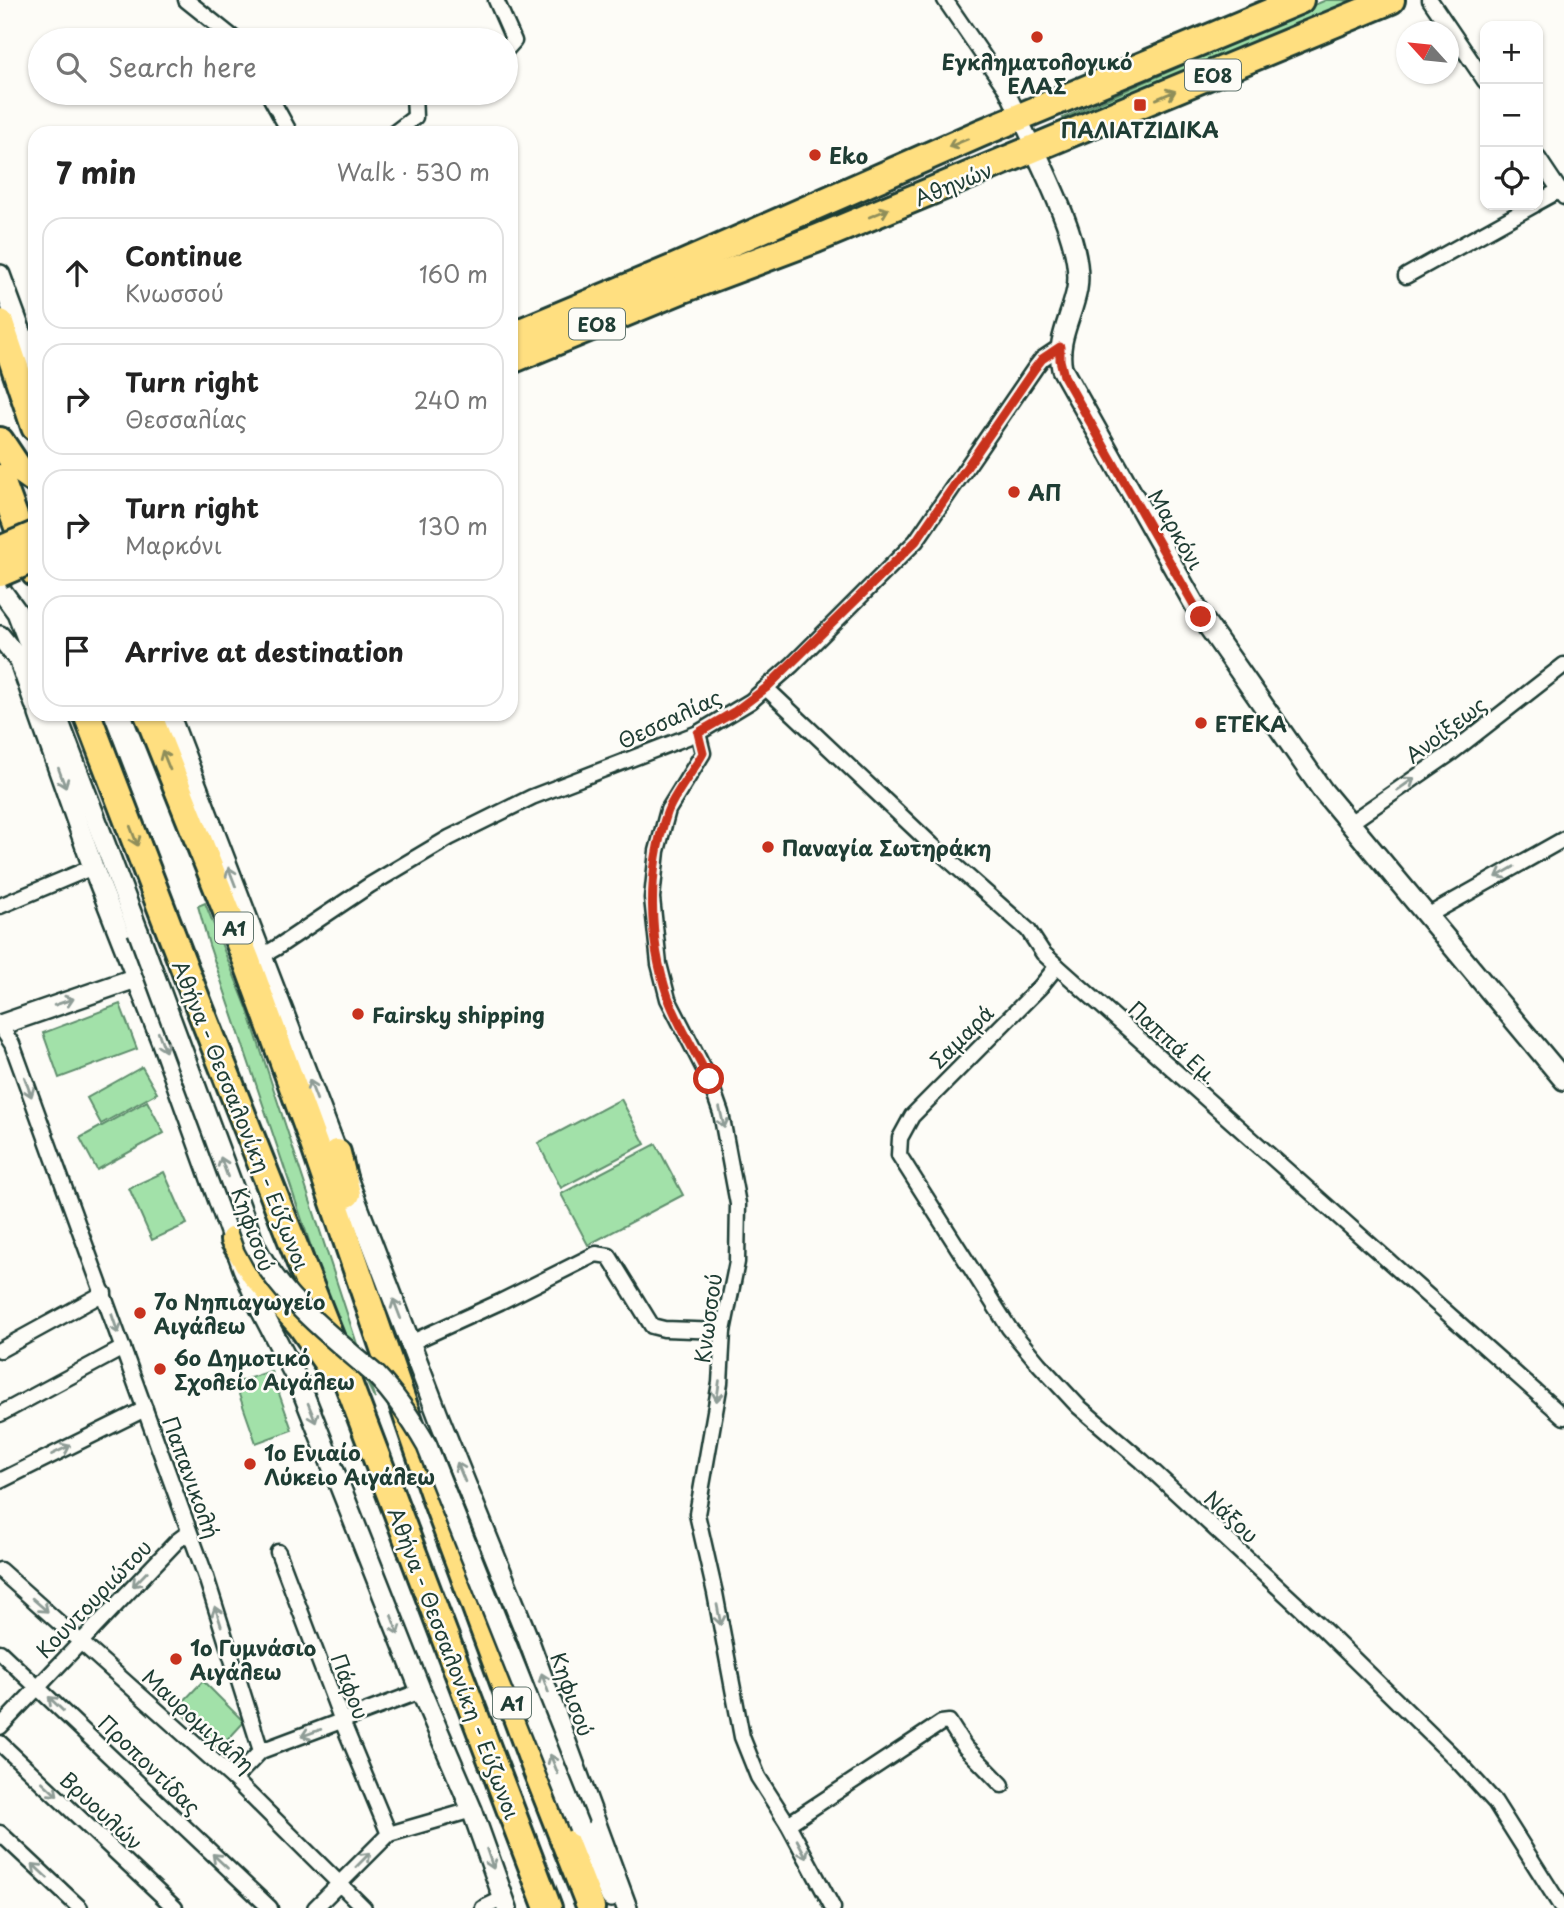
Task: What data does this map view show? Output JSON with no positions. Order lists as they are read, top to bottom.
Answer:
{
  "streets": {
    "highway": [
      "ΕΟ8",
      "Αθηνών",
      "Α1",
      "Αθήνα - Θεσσαλονίκη - Εύζωνοι"
    ],
    "main road": ["Μαρκόνι", "Κηφισού"],
    "street": [
      "Θεσσαλίας",
      "Ανοίξεως",
      "Σαμαρά",
      "Παππά Εμ.",
      "Κνωσσού",
      "Παπανικολή",
      "Νάξου",
      "Κουντουριώτου",
      "Πάφου",
      "Μαυρομιχάλη",
      "Προποντίδας",
      "Βρυουλών"
    ]
  },
  "crossings": [
    ["Αθηνών", "Μαρκόνι"],
    ["Μαρκόνι", "Θεσσαλίας"],
    ["Μαρκόνι", "Ανοίξεως"],
    ["Θεσσαλίας", "Παππά Εμ."],
    ["Θεσσαλίας", "Κηφισού"],
    ["Θεσσαλίας", "Κνωσσού"],
    ["Σαμαρά", "Παππά Εμ."],
    ["Σαμαρά", "Νάξου"],
    ["Παπανικολή", "Κουντουριώτου"],
    ["Κουντουριώτου", "Μαυρομιχάλη"],
    ["Κουντουριώτου", "Προποντίδας"]
  ],
  "one_way": [
    "Ανοίξεως",
    "Κνωσσού",
    "Κουντουριώτου",
    "Προποντίδας"
  ],
  "places": {
    "other": [
      "Εγκληματολογικό ΕΛΑΣ",
      "Eko",
      "ΑΠ",
      "ΕΤΕΚΑ",
      "Παναγία Σωτηράκη",
      "Fairsky shipping",
      "7ο Νηπιαγωγείο Αιγάλεω",
      "6ο Δημοτικό Σχολείο Αιγάλεω",
      "1ο Ενιαίο Λύκειο Αιγάλεω",
      "1ο Γυμνάσιο Αιγάλεω"
    ],
    "transit": ["ΠΑΛΙΑΤΖΙΔΙΚΑ"]
  },
  "north": "top left",
  "page": {
    "map_buttons": ["+", "−"],
    "search": "Search here",
    "heading": ["7 min", "Walk · 530 m"],
    "list": [
      ["Continue", "Κνωσσού", "160 m"],
      ["Turn right", "Θεσσαλίας", "240 m"],
      ["Turn right", "Μαρκόνι", "130 m"],
      "Arrive at destination"
    ]
  }
}
